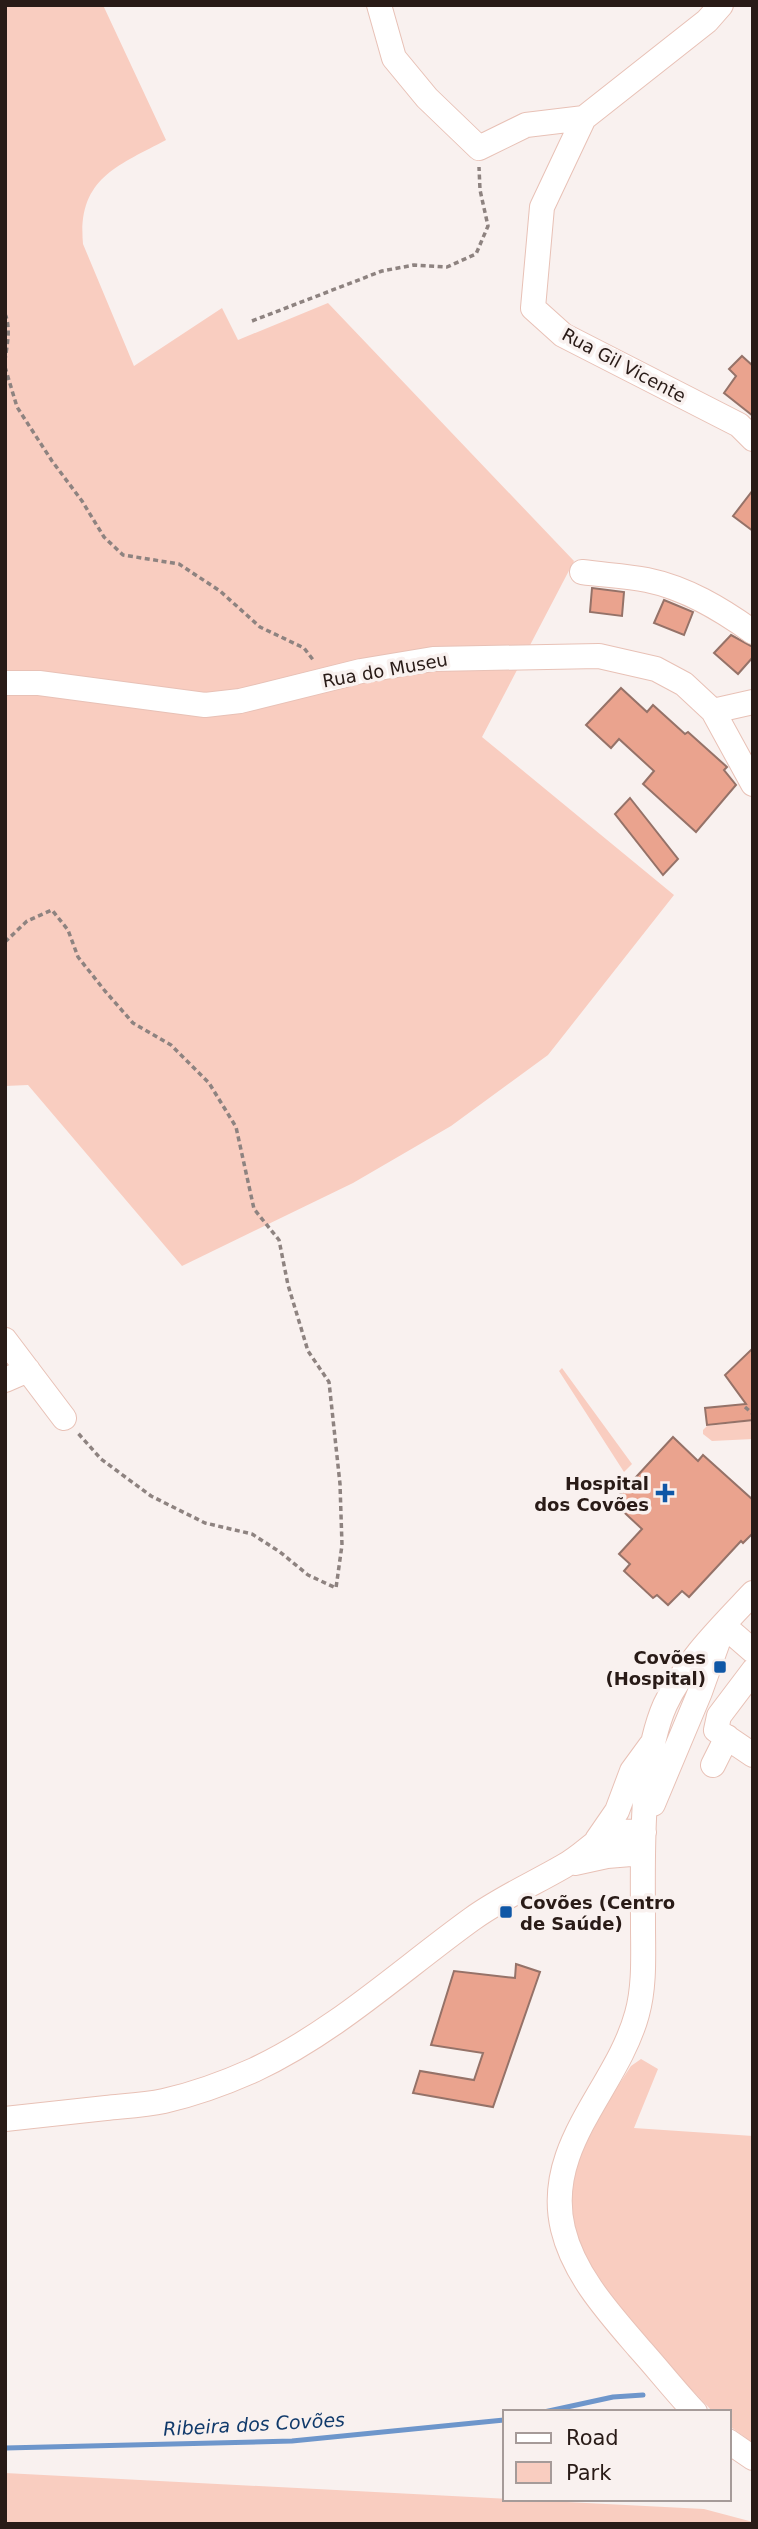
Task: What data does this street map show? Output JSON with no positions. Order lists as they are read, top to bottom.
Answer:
{
  "streets": {
    "street": ["Rua Gil Vicente", "Rua do Museu"]
  },
  "water": ["Ribeira dos Covões"],
  "places": {
    "health": ["Hospital dos Covões"],
    "transit": ["Covões (Hospital)", "Covões (Centro de Saúde)"]
  },
  "legend": ["Road", "Park"]
}
